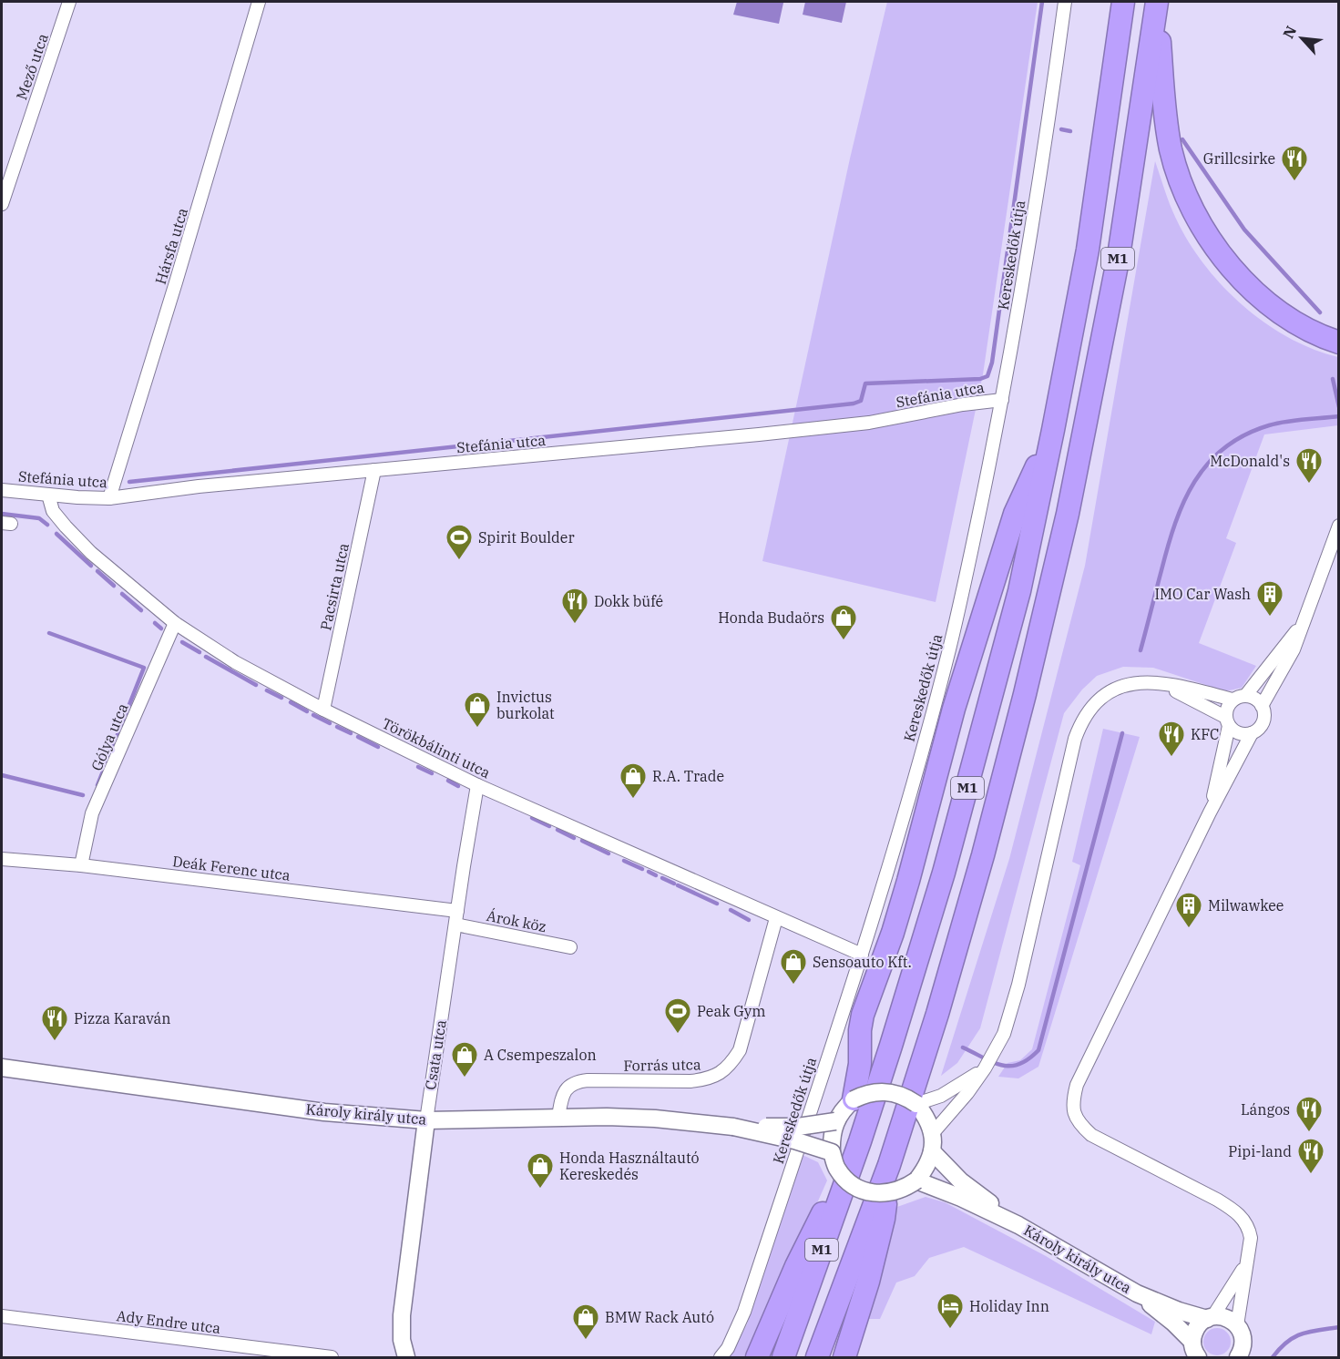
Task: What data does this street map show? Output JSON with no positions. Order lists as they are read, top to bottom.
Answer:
{
  "streets": {
    "highway": ["M1"],
    "street": [
      "Mező utca",
      "Hársfa utca",
      "Kereskedők útja",
      "Stefánia utca",
      "Pacsirta utca",
      "Gólya utca",
      "Törökbálinti utca",
      "Deák Ferenc utca",
      "Árok köz",
      "Csata utca",
      "Forrás utca",
      "Károly király utca",
      "Ady Endre utca"
    ]
  },
  "crossings": [
    ["Hársfa utca", "Stefánia utca"],
    ["Kereskedők útja", "Stefánia utca"],
    ["Kereskedők útja", "Törökbálinti utca"],
    ["Stefánia utca", "Pacsirta utca"],
    ["Stefánia utca", "Törökbálinti utca"],
    ["Pacsirta utca", "Törökbálinti utca"],
    ["Gólya utca", "Törökbálinti utca"],
    ["Gólya utca", "Deák Ferenc utca"],
    ["Törökbálinti utca", "Csata utca"],
    ["Törökbálinti utca", "Forrás utca"],
    ["Deák Ferenc utca", "Csata utca"],
    ["Árok köz", "Csata utca"],
    ["Csata utca", "Károly király utca"],
    ["Forrás utca", "Károly király utca"]
  ],
  "places": {
    "restaurant": [
      "Grillcsirke",
      "McDonald's",
      "Dokk büfé",
      "KFC",
      "Pizza Karaván",
      "Lángos",
      "Pipi-land"
    ],
    "sports": ["Spirit Boulder", "Peak Gym"],
    "building": ["IMO Car Wash", "Milwawkee"],
    "shop": [
      "Honda Budaörs",
      "Invictus burkolat",
      "R.A. Trade",
      "Sensoauto Kft.",
      "A Csempeszalon",
      "Honda Használtautó Kereskedés",
      "BMW Rack Autó"
    ],
    "hotel": ["Holiday Inn"]
  },
  "north": "top left"
}
